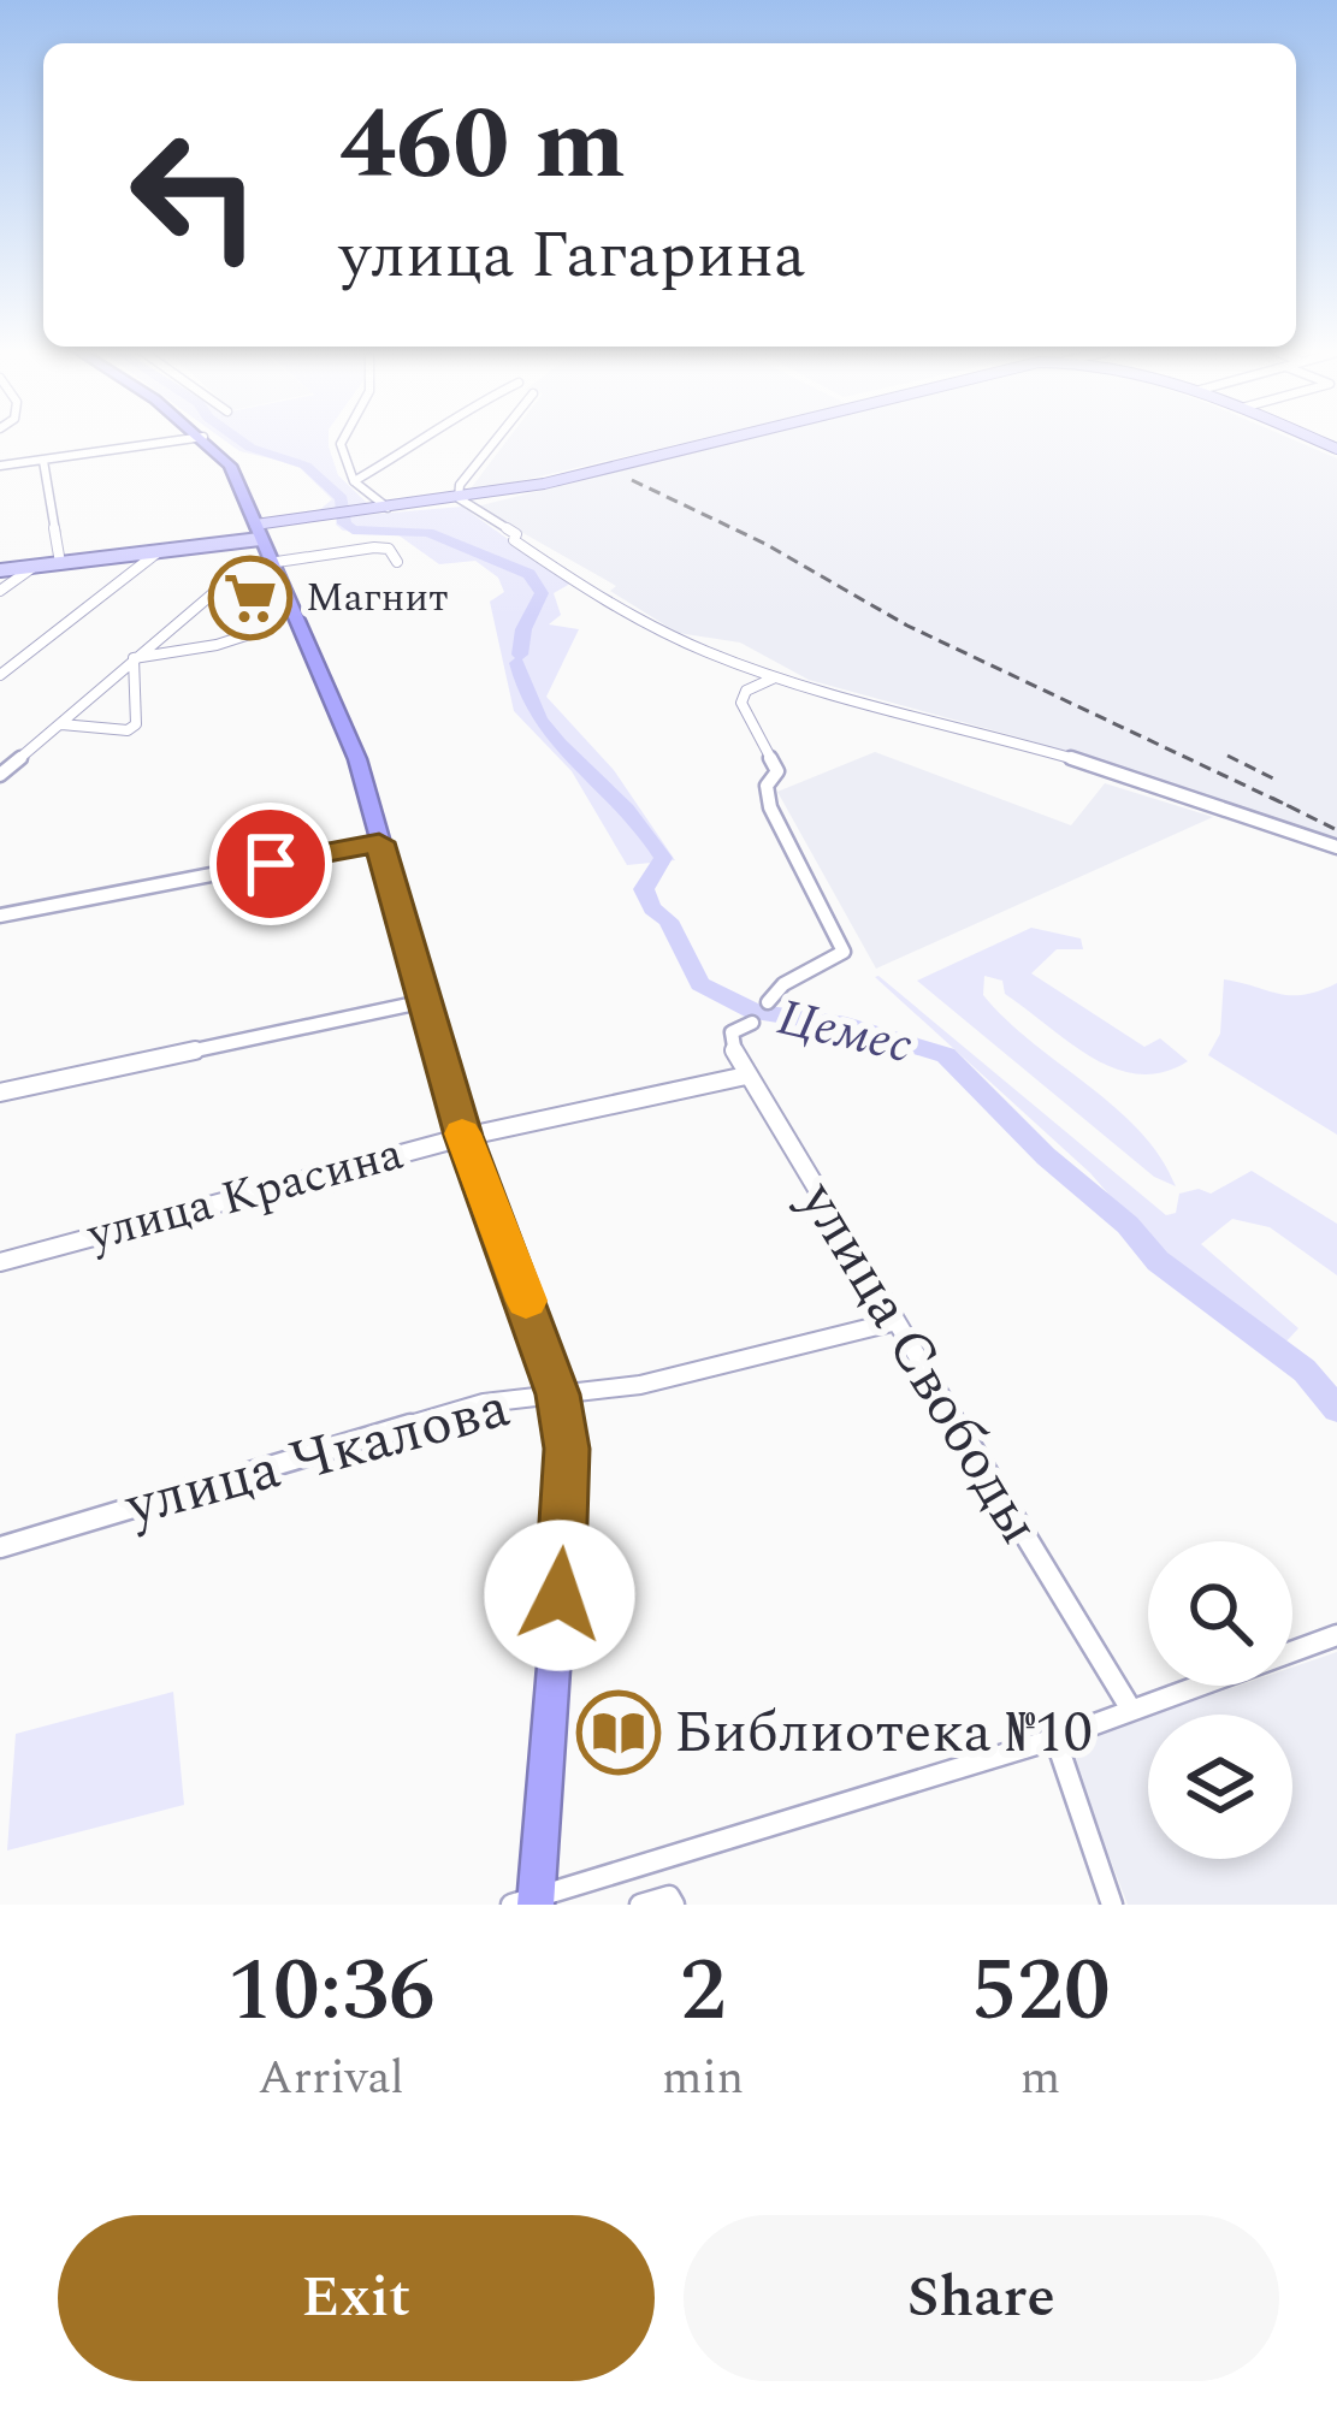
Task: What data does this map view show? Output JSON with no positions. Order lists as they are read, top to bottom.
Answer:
{
  "streets": {
    "street": ["улица Красина", "улица Свободы", "улица Чкалова"]
  },
  "crossings": [
    ["улица Красина", "улица Свободы"],
    ["улица Свободы", "улица Чкалова"]
  ],
  "water": ["Цемес"],
  "places": {
    "supermarket": ["Магнит"],
    "library": ["Библиотека №10"]
  },
  "page": {
    "turn": ["460 m", "улица Гагарина"],
    "eta": [
      "10:36",
      "Arrival",
      "2",
      "min",
      "520",
      "m"
    ],
    "buttons": ["Exit", "Share"]
  }
}
